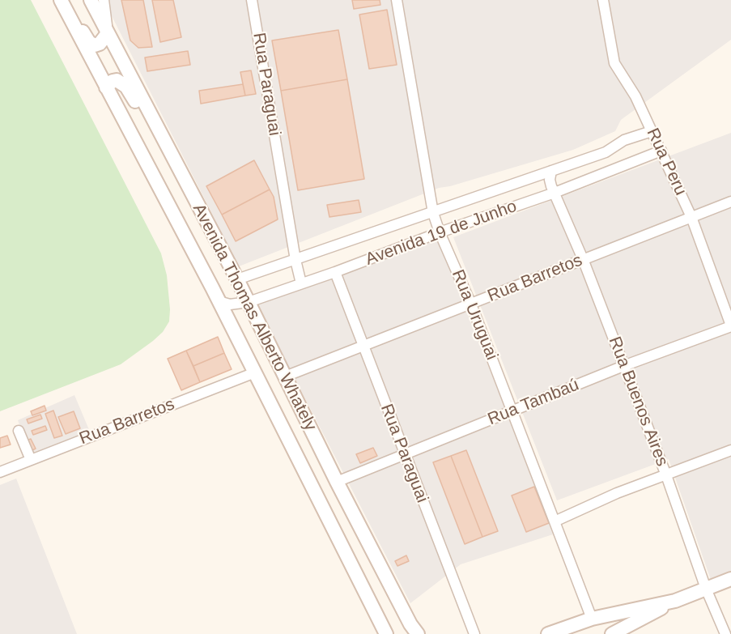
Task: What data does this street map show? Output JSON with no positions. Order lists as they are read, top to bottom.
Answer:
{
  "streets": {
    "main road": ["Avenida Thomas Alberto Whately"],
    "street": [
      "Rua Paraguai",
      "Rua Peru",
      "Avenida 19 de Junho",
      "Rua Barretos",
      "Rua Uruguai",
      "Rua Buenos Aires",
      "Rua Tambaú"
    ]
  },
  "crossings": [
    ["Rua Paraguai", "Avenida 19 de Junho"],
    ["Rua Paraguai", "Rua Barretos"],
    ["Rua Paraguai", "Rua Tambaú"],
    ["Rua Peru", "Avenida 19 de Junho"],
    ["Rua Peru", "Rua Barretos"],
    ["Rua Peru", "Rua Tambaú"],
    ["Avenida 19 de Junho", "Rua Uruguai"],
    ["Avenida 19 de Junho", "Avenida Thomas Alberto Whately"],
    ["Avenida 19 de Junho", "Rua Buenos Aires"],
    ["Rua Barretos", "Rua Uruguai"],
    ["Rua Barretos", "Avenida Thomas Alberto Whately"],
    ["Rua Barretos", "Rua Buenos Aires"],
    ["Rua Uruguai", "Rua Tambaú"],
    ["Avenida Thomas Alberto Whately", "Rua Tambaú"],
    ["Rua Buenos Aires", "Rua Tambaú"]
  ]
}
